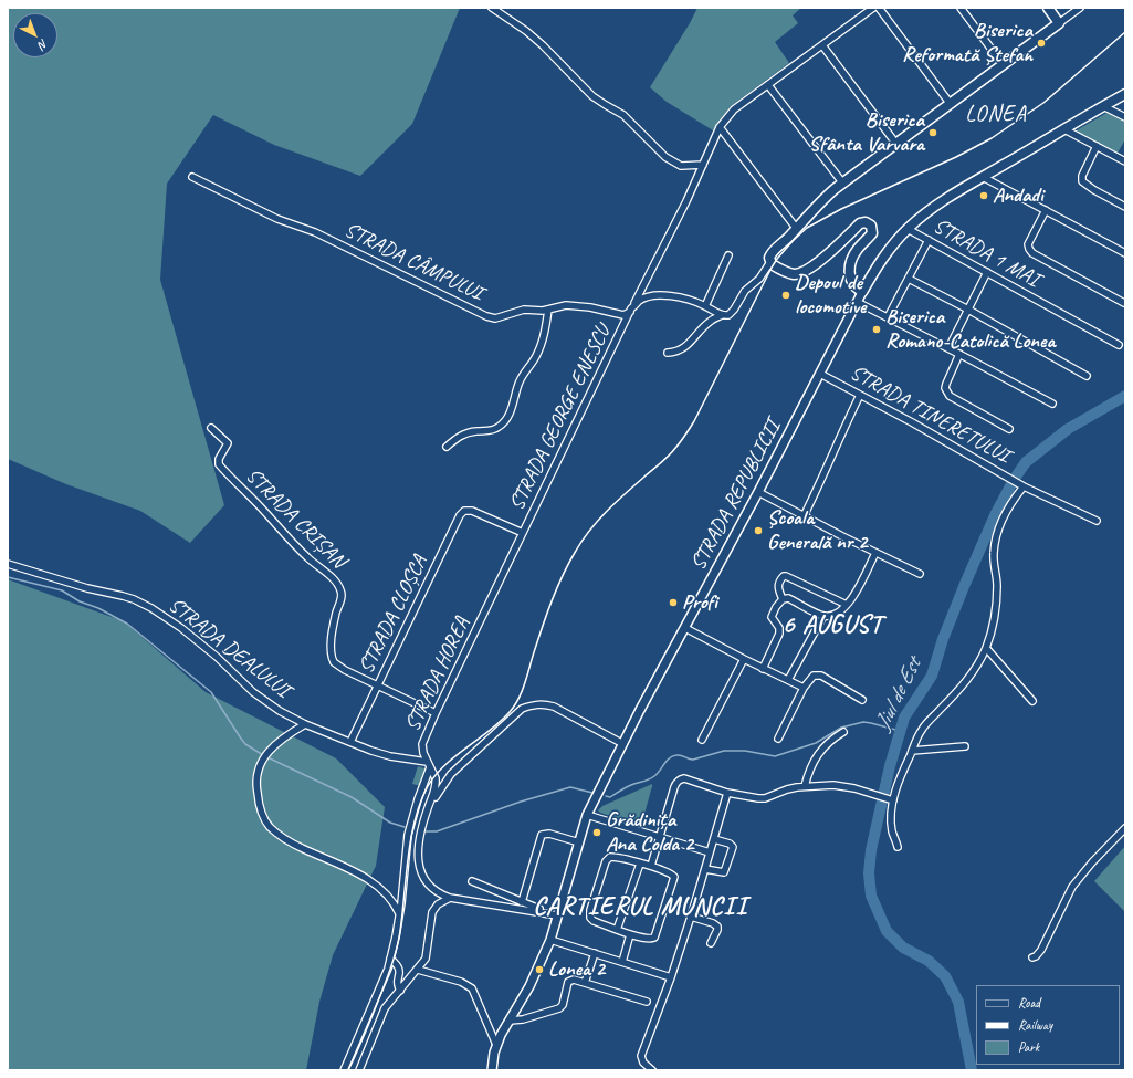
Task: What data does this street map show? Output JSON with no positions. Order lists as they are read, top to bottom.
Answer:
{
  "streets": {
    "main road": ["STRADA REPUBLICII"],
    "street": [
      "STRADA 1 MAI",
      "STRADA CÂMPULUI",
      "STRADA TINERETULUI",
      "STRADA GEORGE ENESCU",
      "STRADA CRIȘAN",
      "STRADA CLOȘCA",
      "STRADA DEALULUI",
      "STRADA HOREA"
    ]
  },
  "crossings": [
    ["STRADA 1 MAI", "STRADA REPUBLICII"],
    ["STRADA CÂMPULUI", "STRADA GEORGE ENESCU"],
    ["STRADA TINERETULUI", "STRADA REPUBLICII"],
    ["STRADA GEORGE ENESCU", "STRADA CLOȘCA"],
    ["STRADA GEORGE ENESCU", "STRADA HOREA"],
    ["STRADA REPUBLICII", "STRADA HOREA"],
    ["STRADA CRIȘAN", "STRADA CLOȘCA"],
    ["STRADA CRIȘAN", "STRADA HOREA"],
    ["STRADA CLOȘCA", "STRADA DEALULUI"],
    ["STRADA CLOȘCA", "STRADA HOREA"],
    ["STRADA DEALULUI", "STRADA HOREA"]
  ],
  "districts": ["LONEA", "6 AUGUST", "CARTIERUL MUNCII"],
  "water": ["Jiul de Est"],
  "places": [
    "Biserica Reformată Ștefan",
    "Biserica Sfânta Varvara",
    "Andadi",
    "Depoul de locomotive",
    "Biserica Romano-Catolică Lonea",
    "Școala Generală nr 2",
    "Profi",
    "Grădinița Ana Colda 2",
    "Lonea 2"
  ],
  "legend": ["Road", "Railway", "Park"],
  "north": "bottom right"
}
